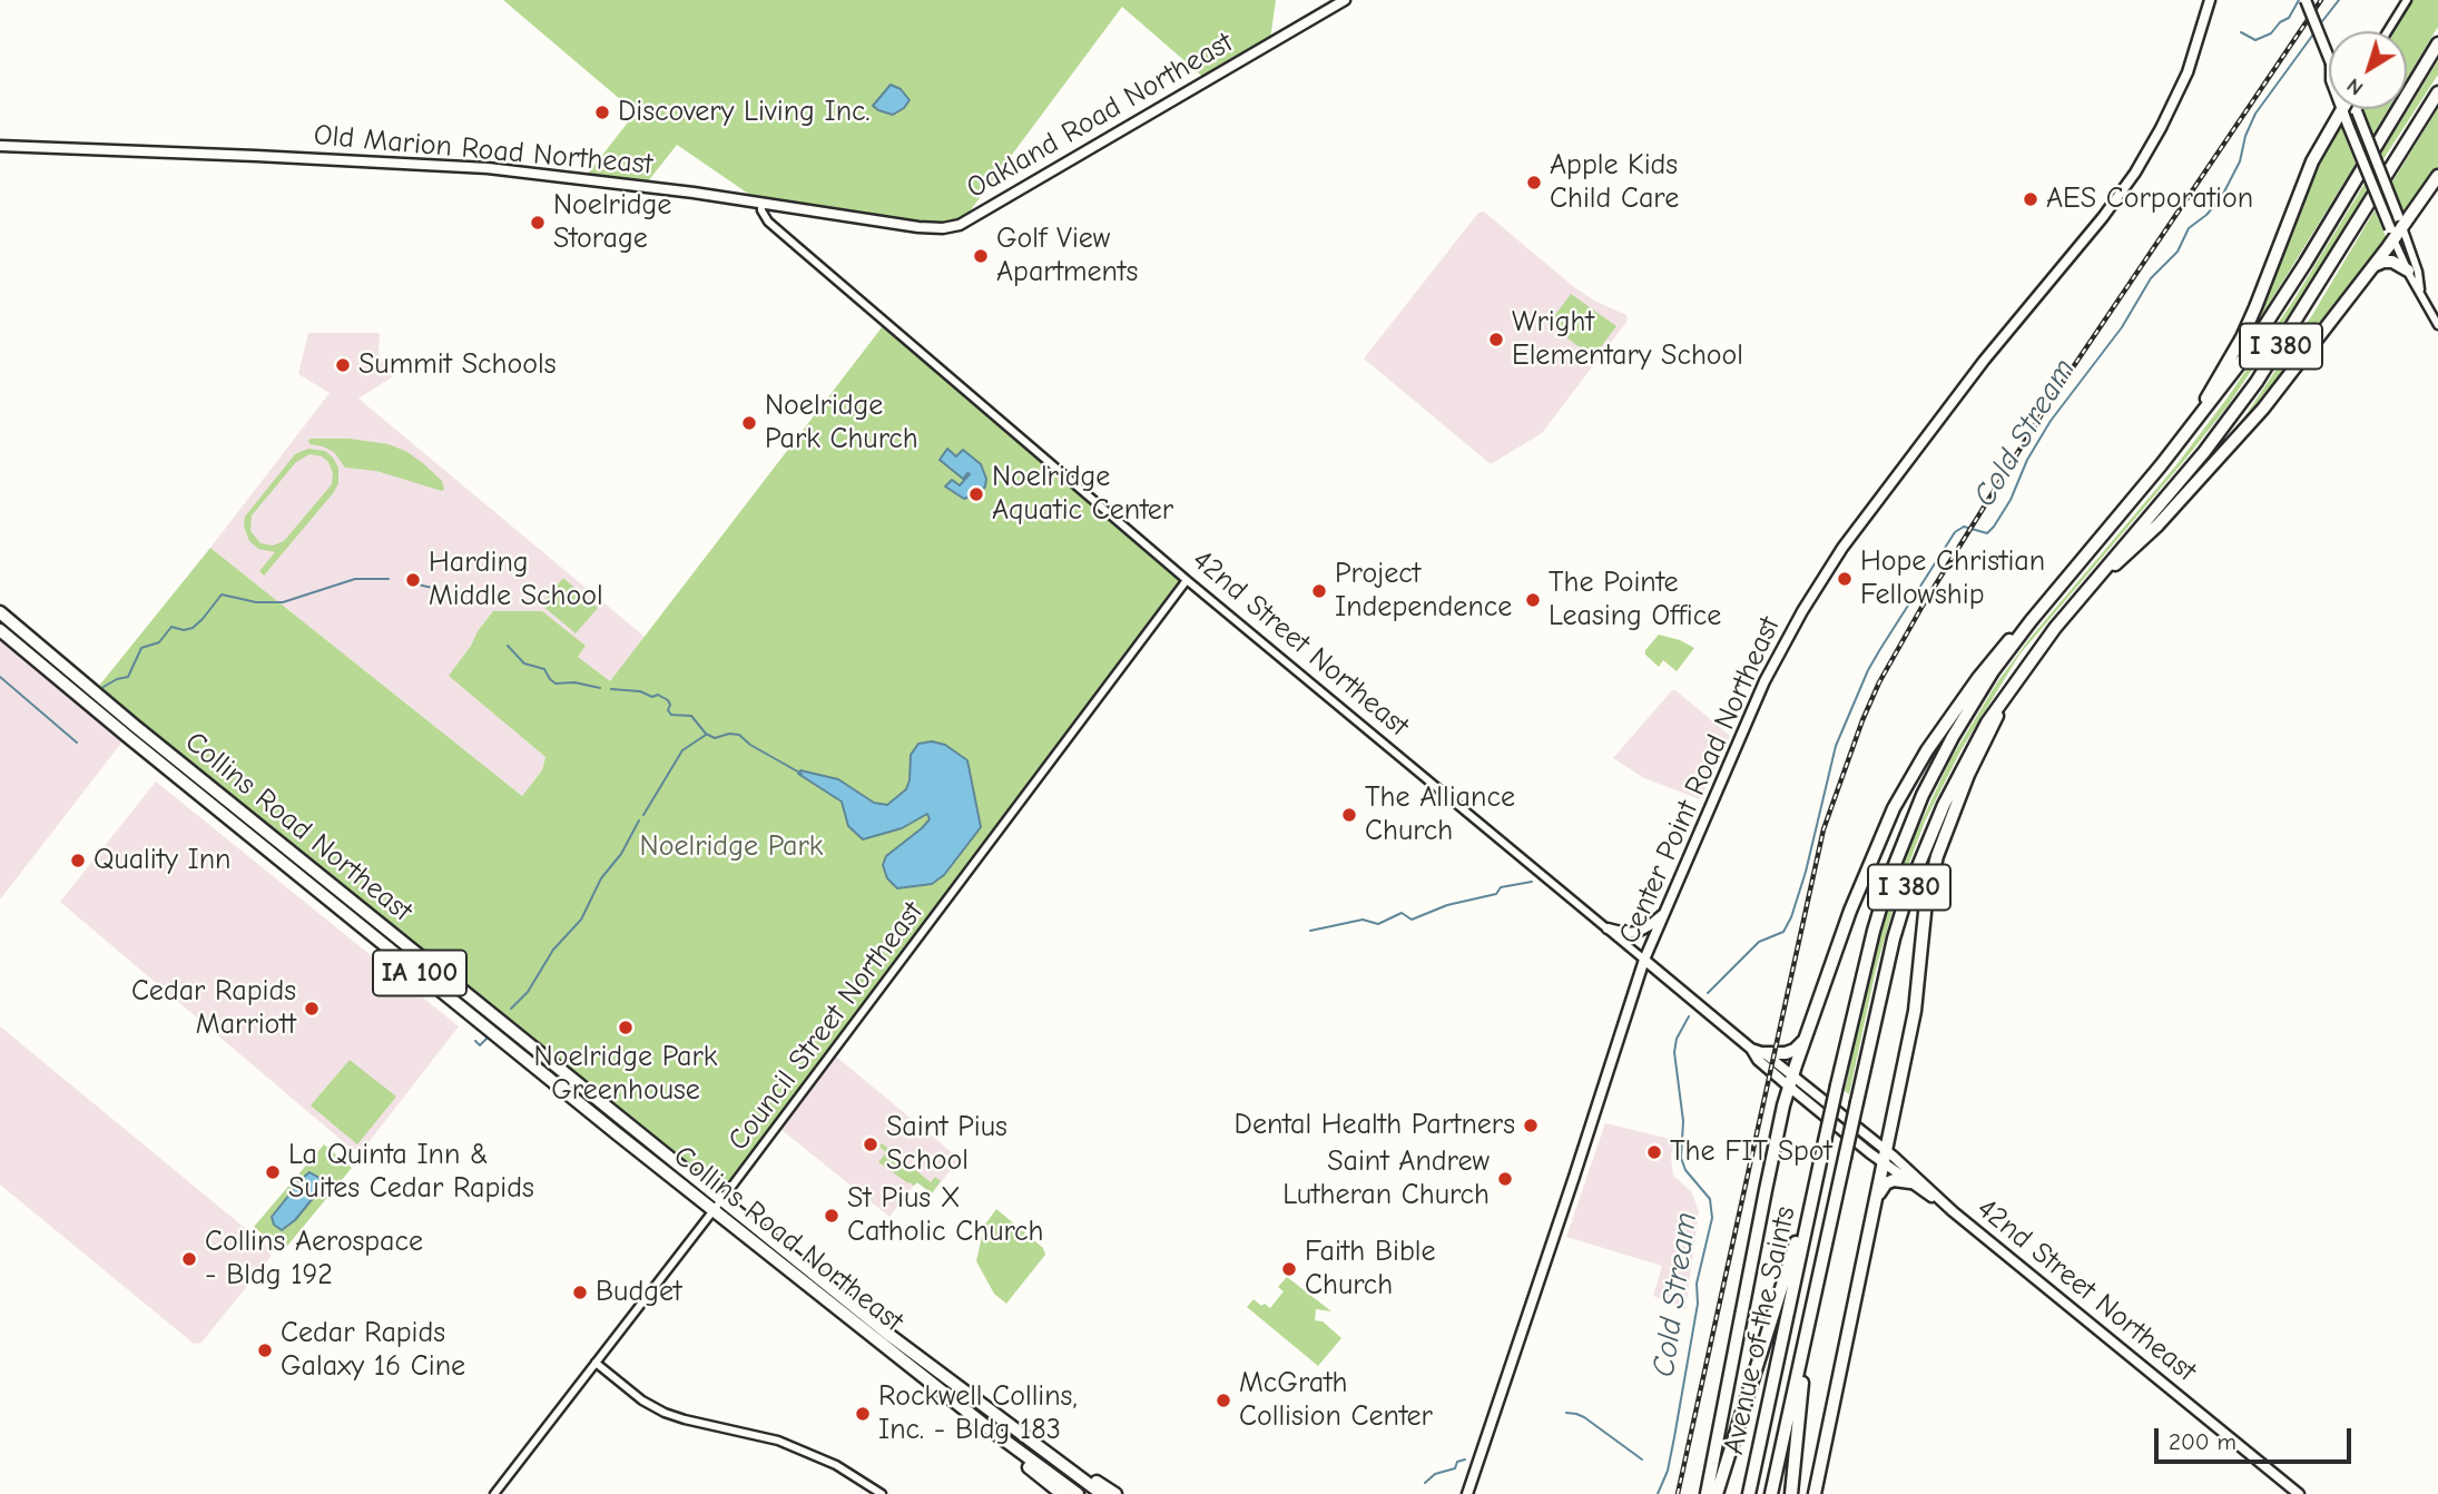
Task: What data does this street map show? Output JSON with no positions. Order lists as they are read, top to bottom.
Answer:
{
  "streets": {
    "highway": [
      "I 380",
      "Collins Road Northeast",
      "IA 100",
      "Avenue of the Saints"
    ],
    "main road": [
      "Oakland Road Northeast",
      "Old Marion Road Northeast",
      "42nd Street Northeast",
      "Center Point Road Northeast"
    ],
    "street": ["Council Street Northeast"]
  },
  "crossings": [
    ["Oakland Road Northeast", "Old Marion Road Northeast"],
    ["Old Marion Road Northeast", "42nd Street Northeast"],
    ["42nd Street Northeast", "Center Point Road Northeast"],
    ["42nd Street Northeast", "Council Street Northeast"],
    ["Collins Road Northeast", "Council Street Northeast"]
  ],
  "water": ["Cold Stream"],
  "parks": ["Noelridge Park"],
  "places": [
    "Discovery Living Inc.",
    "Apple Kids Child Care",
    "AES Corporation",
    "Noelridge Storage",
    "Golf View Apartments",
    "Wright Elementary School",
    "Summit Schools",
    "Noelridge Park Church",
    "Noelridge Aquatic Center",
    "Hope Christian Fellowship",
    "Harding Middle School",
    "Project Independence",
    "The Pointe Leasing Office",
    "The Alliance Church",
    "Quality Inn",
    "Cedar Rapids Marriott",
    "Noelridge Park Greenhouse",
    "Dental Health Partners",
    "Saint Pius School",
    "The FIT Spot",
    "La Quinta Inn & Suites Cedar Rapids",
    "Saint Andrew Lutheran Church",
    "St Pius X Catholic Church",
    "Collins Aerospace - Bldg 192",
    "Faith Bible Church",
    "Budget",
    "Cedar Rapids Galaxy 16 Cine",
    "McGrath Collision Center",
    "Rockwell Collins, Inc. - Bldg 183"
  ],
  "scale_bar": "200 m",
  "north": "bottom left"
}
